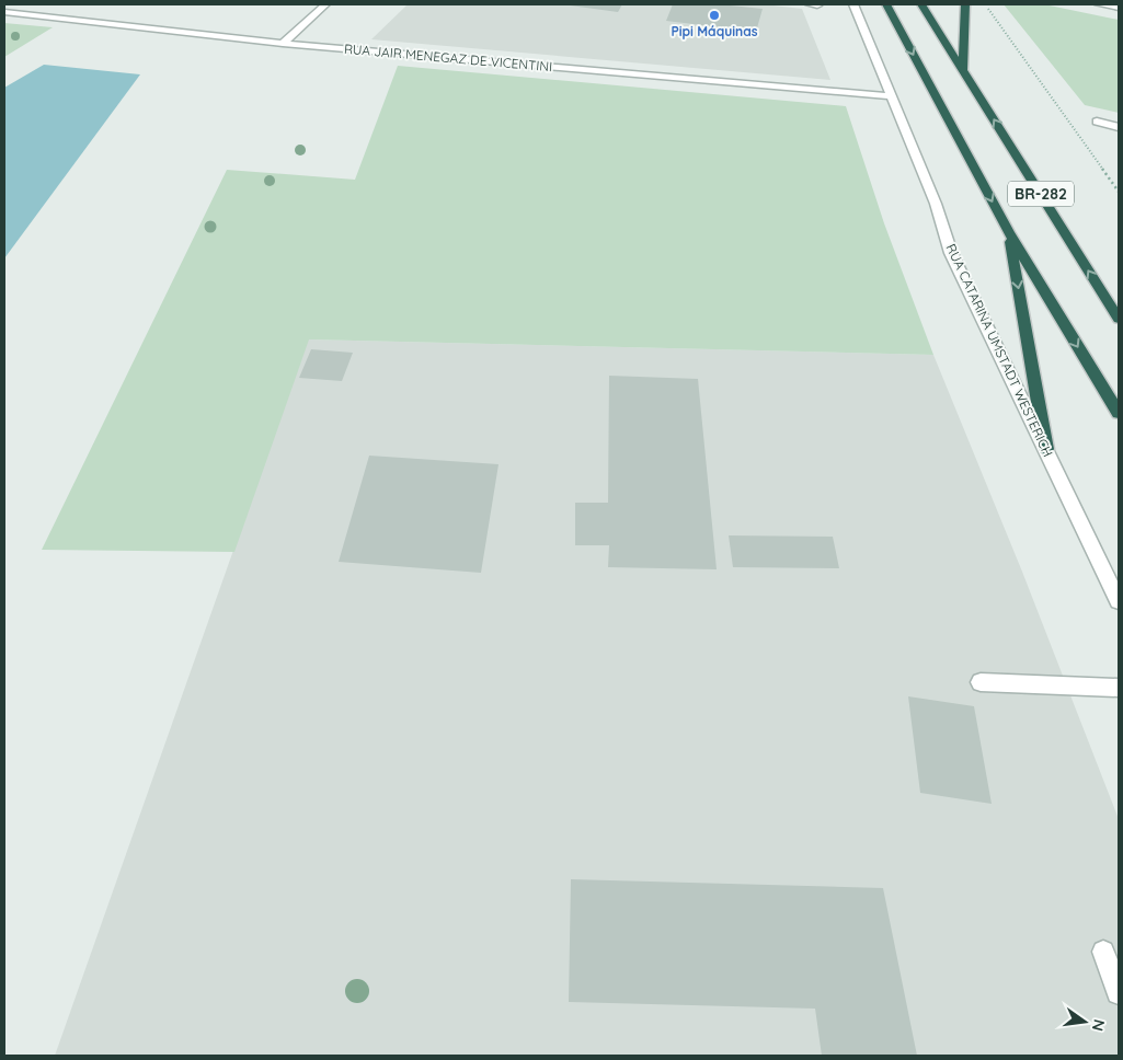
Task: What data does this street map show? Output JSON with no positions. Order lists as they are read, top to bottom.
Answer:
{
  "streets": {
    "highway": ["BR-282"],
    "street": ["RUA JAIR MENEGAZ DE VICENTINI", "RUA CATARINA UMSTADT WESTERICH"]
  },
  "crossings": [
    ["RUA JAIR MENEGAZ DE VICENTINI", "RUA CATARINA UMSTADT WESTERICH"]
  ],
  "places": ["Pipi Máquinas"],
  "north": "right"
}
